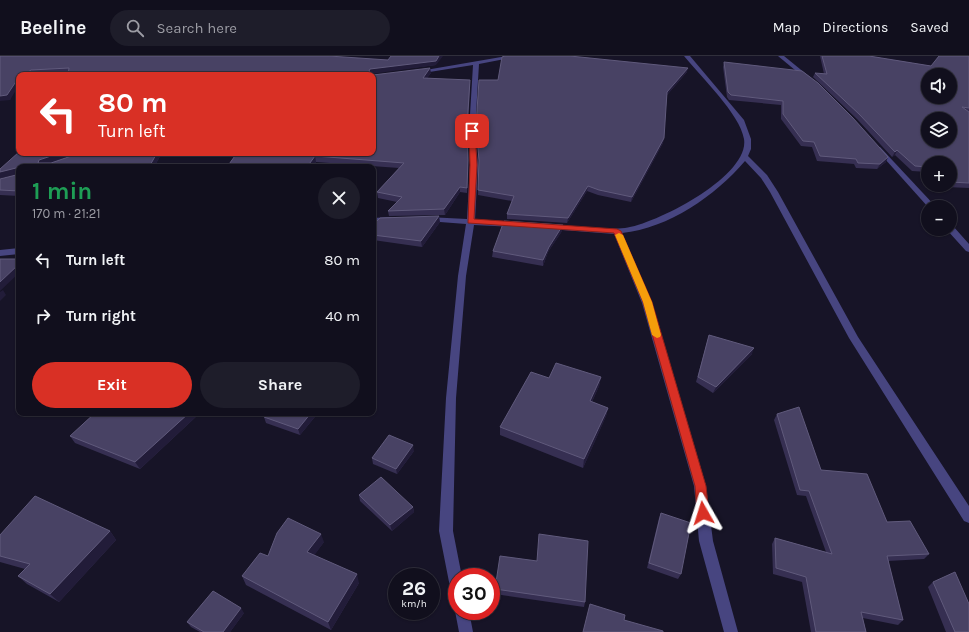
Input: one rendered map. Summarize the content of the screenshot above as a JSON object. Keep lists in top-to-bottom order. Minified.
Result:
{"page":{"header":"Beeline","search":"Search here","nav":["Map","Directions","Saved"],"map_buttons":["+","−"],"turn":["80 m","Turn left"],"heading":["1 min","170 m · 21:21"],"list":[{"name":"Turn left","value":"80 m"},{"name":"Turn right","value":"40 m"}],"buttons":["Exit","Share"],"speed":"26 km/h","limit":"30"}}
